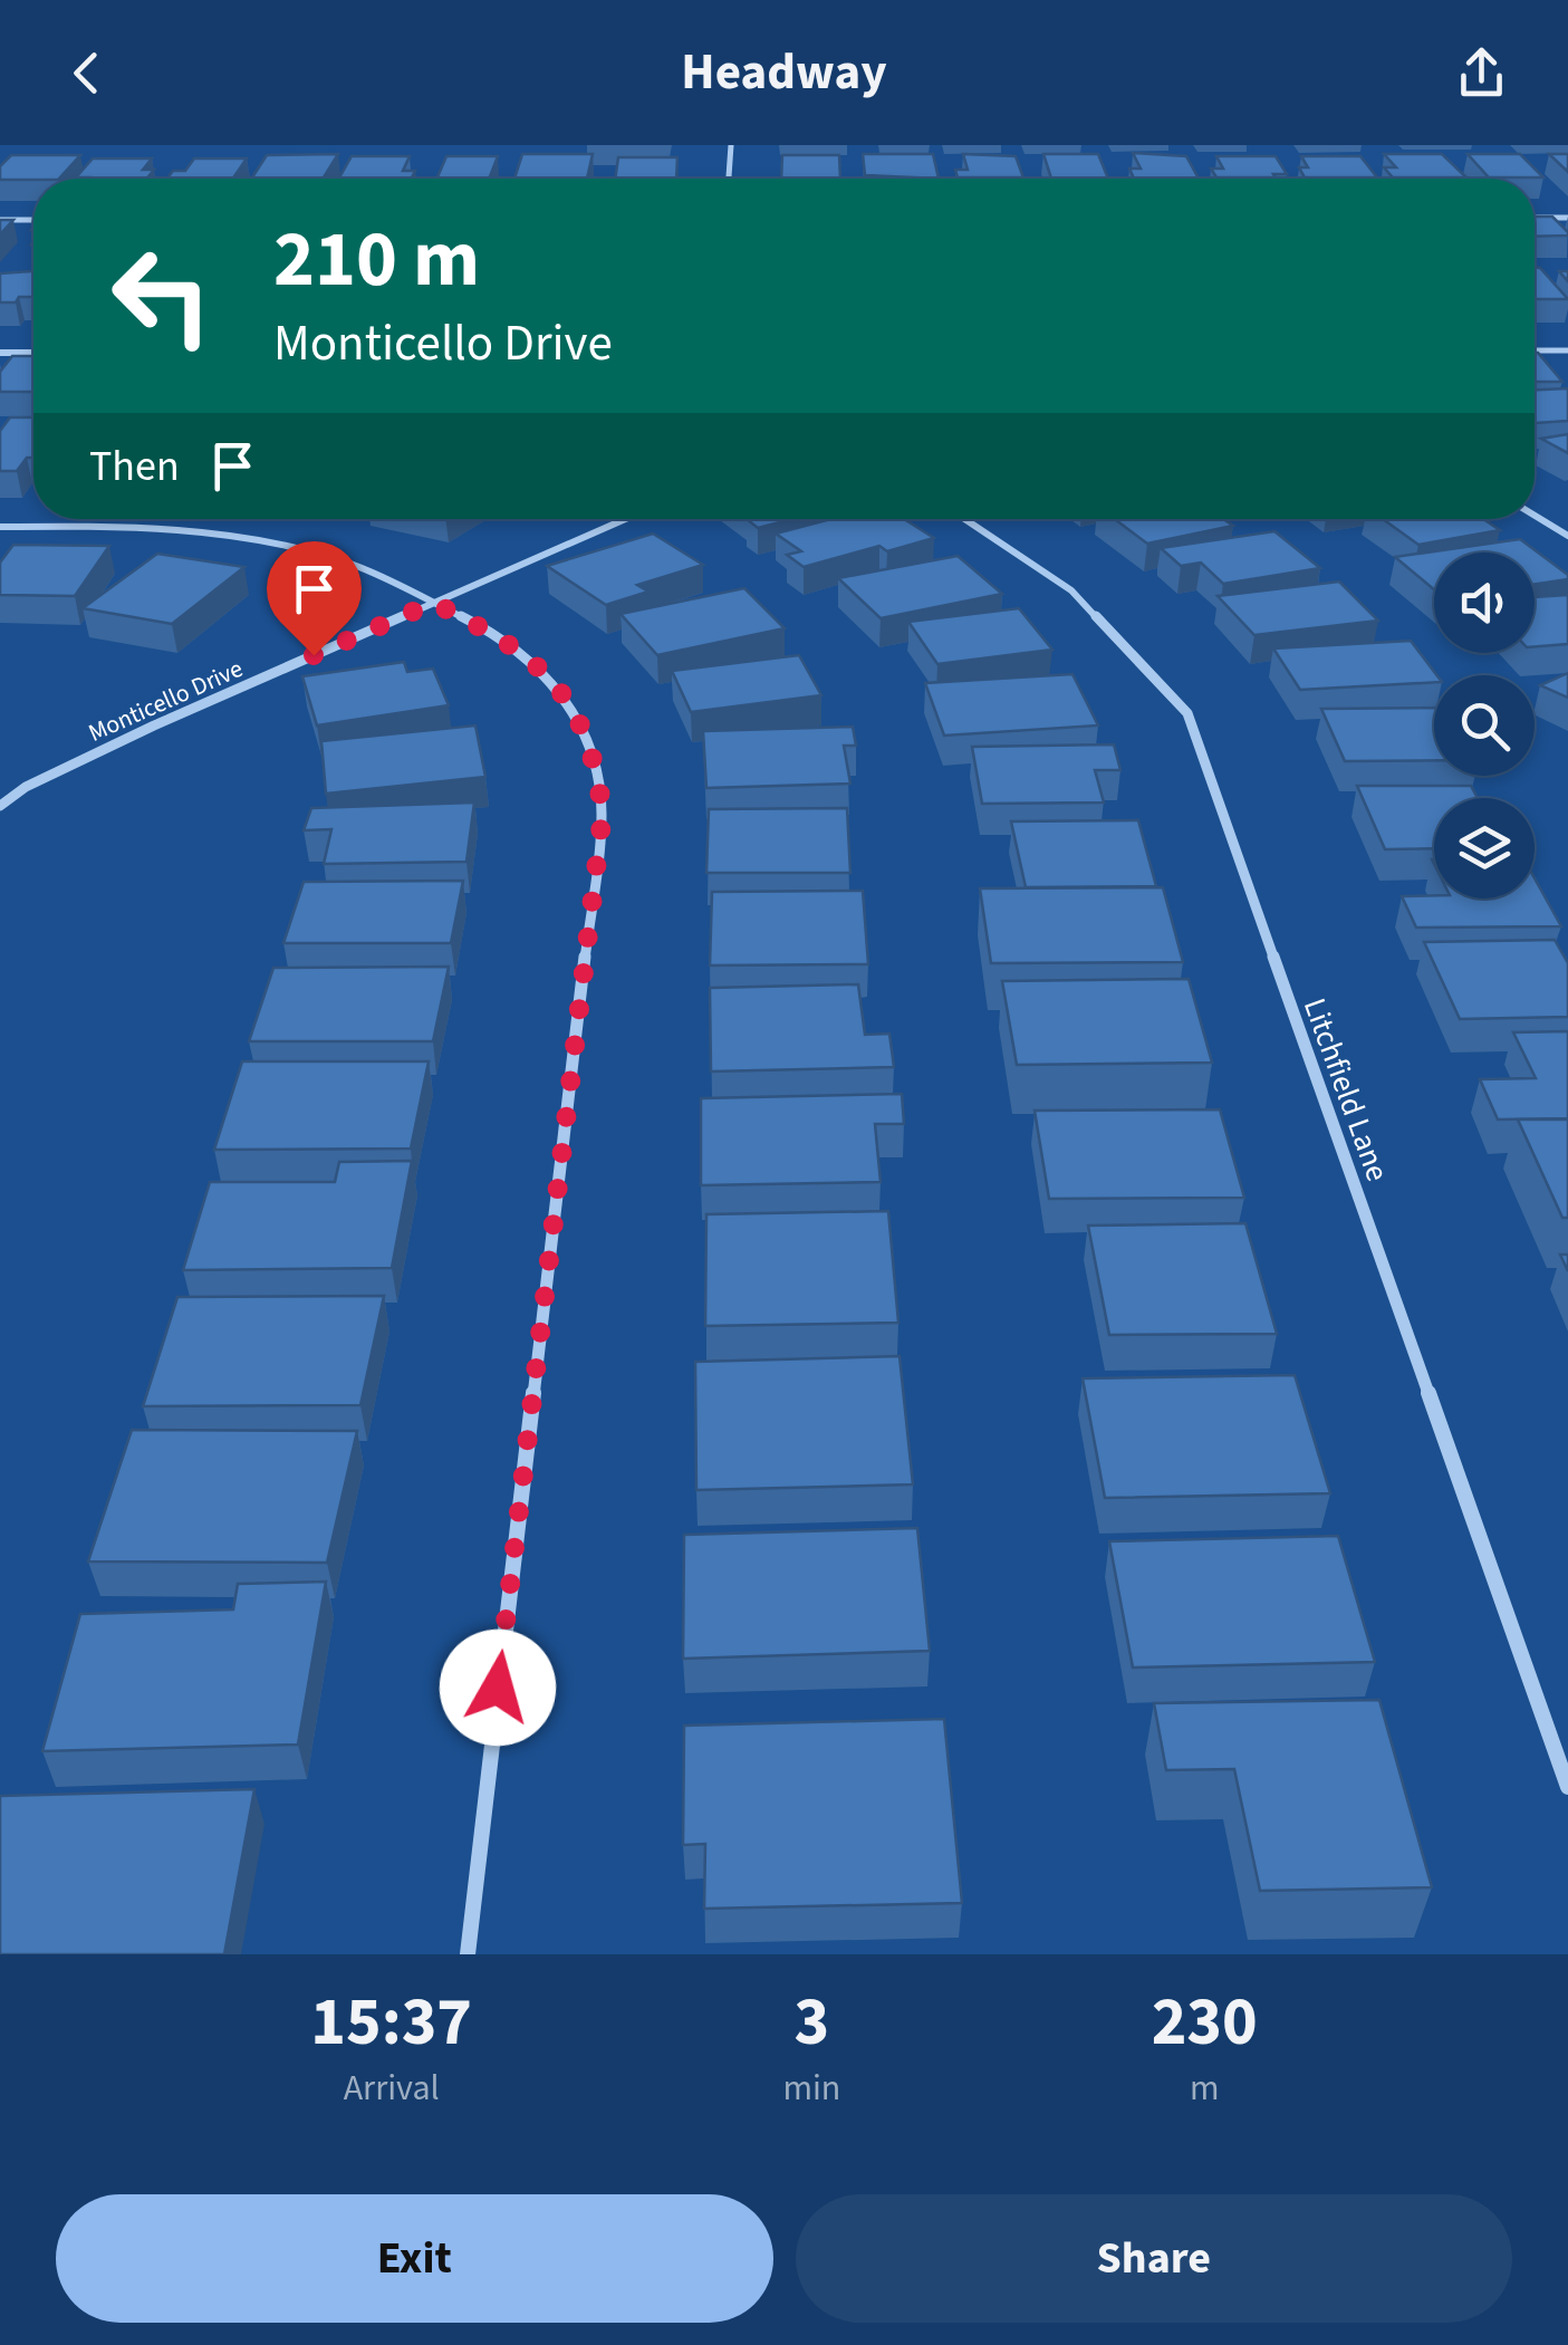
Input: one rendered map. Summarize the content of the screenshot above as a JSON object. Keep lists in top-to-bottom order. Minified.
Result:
{"streets":{"street":["Monticello Drive","Litchfield Lane"]},"page":{"header":"Headway","turn":["210 m","Monticello Drive"],"then":"Then","eta":["15:37","Arrival","3","min","230","m"],"buttons":["Exit","Share"]}}
